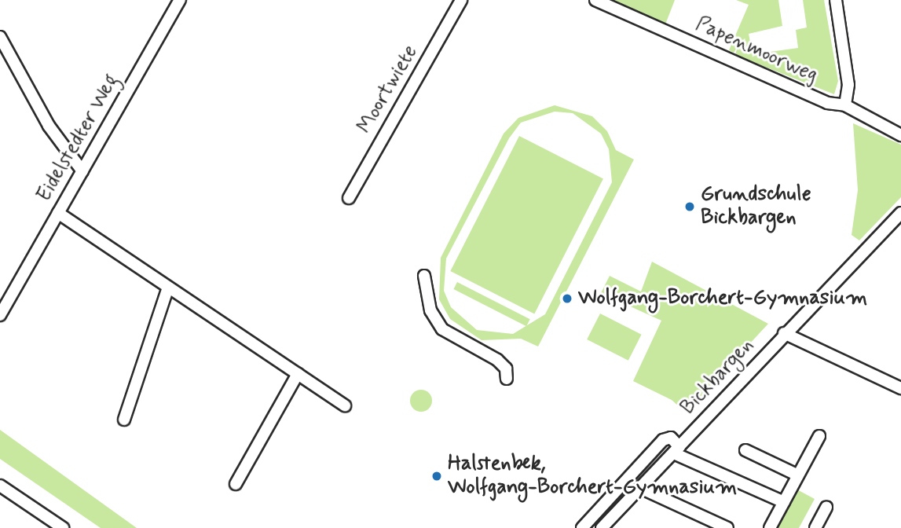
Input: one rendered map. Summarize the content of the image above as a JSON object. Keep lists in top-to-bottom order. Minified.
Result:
{"streets":{"street":["Papenmoorweg","Moortwiete","Eidelstedter Weg","Bickbargen"]},"places":["Grundschule Bickbargen","Wolfgang-Borchert-Gymnasium","Halstenbek, Wolfgang-Borchert-Gymnasium"]}
